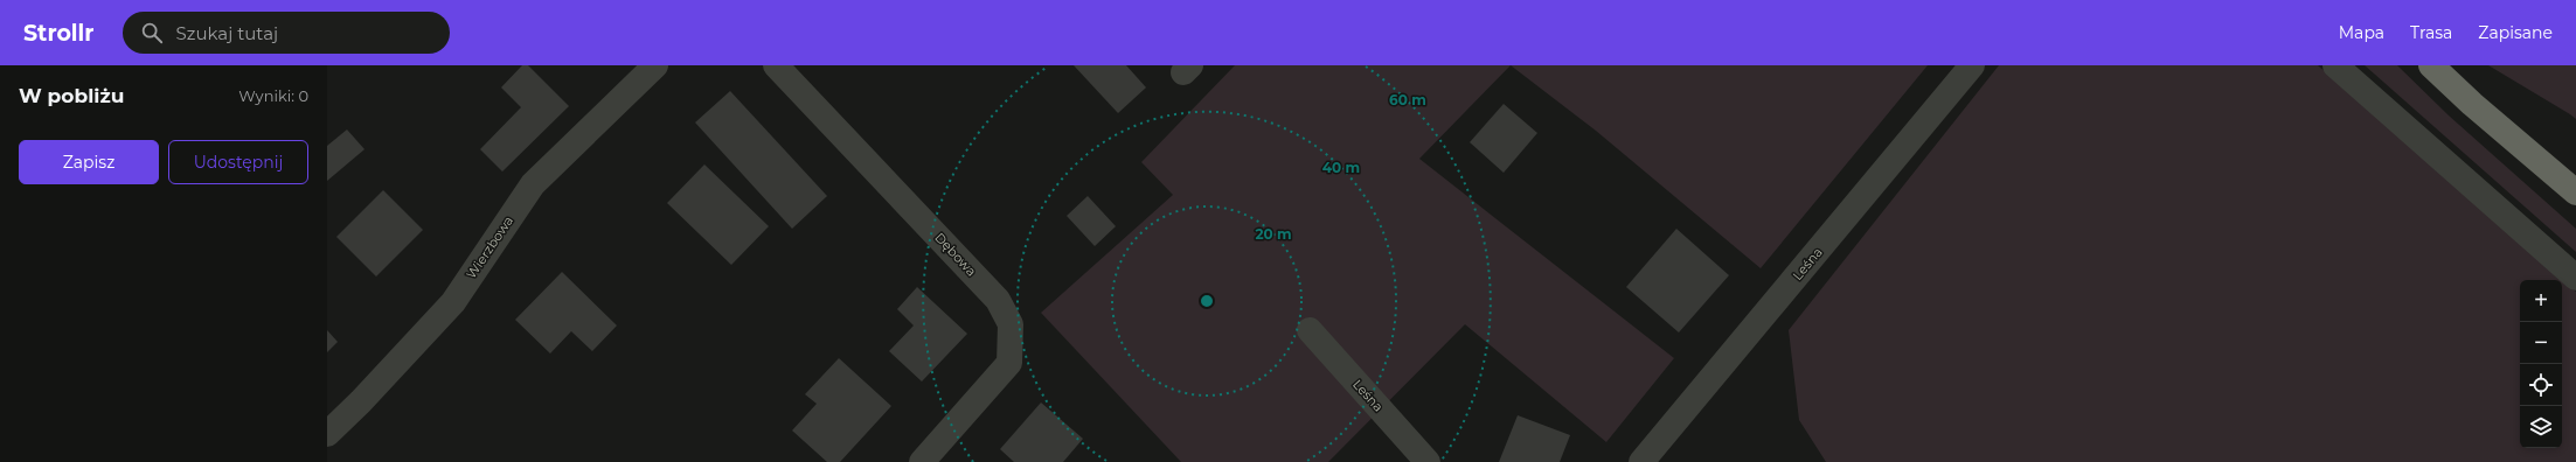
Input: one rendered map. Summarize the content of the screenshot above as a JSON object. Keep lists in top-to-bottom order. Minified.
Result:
{"streets":{"street":["Wierzbowa","Dębowa","Leśna"]},"page":{"header":"Strollr","search":"Szukaj tutaj","nav":["Mapa","Trasa","Zapisane"],"heading":["W pobliżu","Wyniki: 0"],"buttons":["Zapisz","Udostępnij"],"map_buttons":["+","−"]},"rings":["60 m","40 m","20 m"]}
